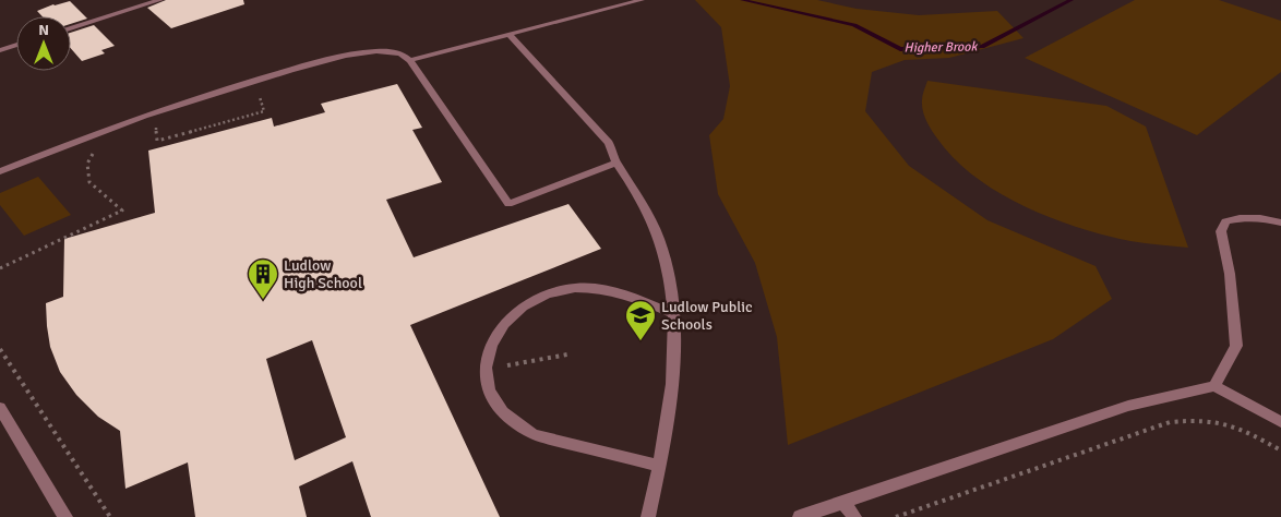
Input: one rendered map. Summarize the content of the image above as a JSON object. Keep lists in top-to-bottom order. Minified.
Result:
{"water":["Higher Brook"],"places":{"building":["Ludlow High School"],"school or university":["Ludlow Public Schools"]},"north":"top"}
